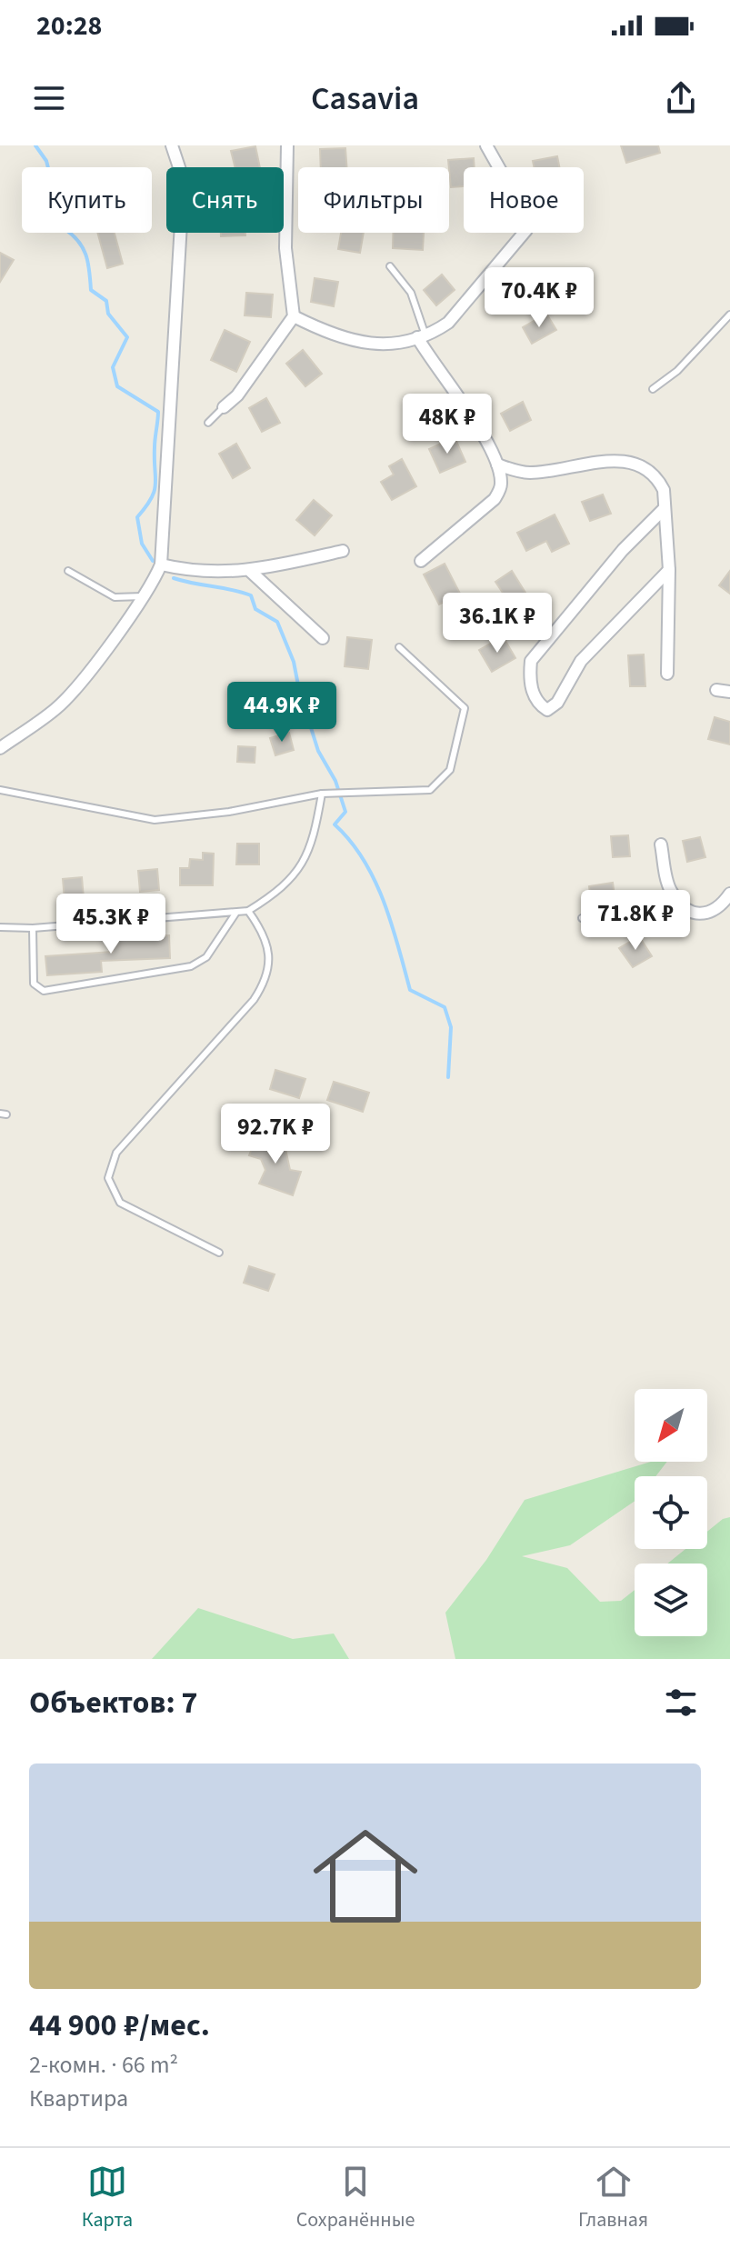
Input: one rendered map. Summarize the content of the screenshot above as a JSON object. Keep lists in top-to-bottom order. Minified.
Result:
{"north":"bottom left","page":{"status":"20:28","header":"Casavia","chip":["Купить","Снять","Фильтры","Новое"],"price":["70.4K ₽","48K ₽","36.1K ₽","44.9K ₽","71.8K ₽","45.3K ₽","92.7K ₽"],"heading":"Объектов: 7","list":[{"name":"44 900 ₽/мес.","note":"2-комн. · 66 m² · Квартира"}],"tabs":["Карта","Сохранённые","Главная"]}}
